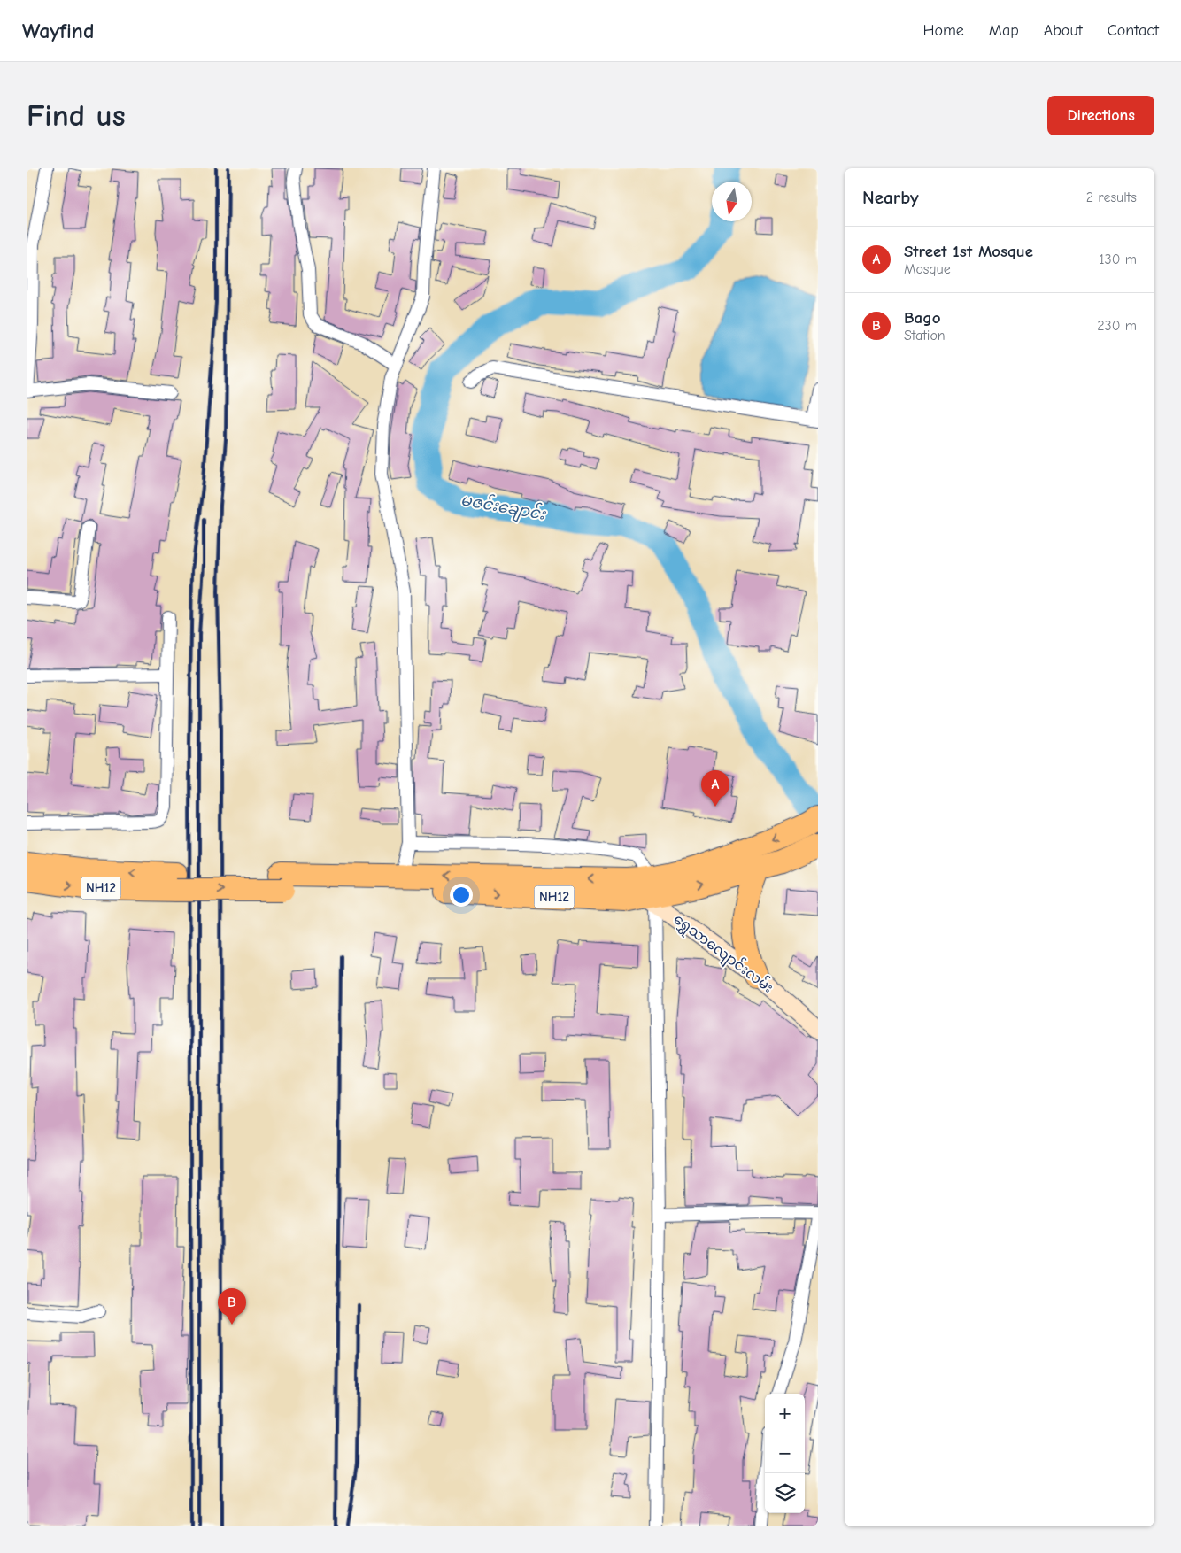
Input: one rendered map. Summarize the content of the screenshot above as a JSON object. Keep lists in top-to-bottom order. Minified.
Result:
{"streets":{"highway":["NH12"],"street":["ရွှေသာလျောင်းလမ်း"]},"crossings":[["NH12","ရွှေသာလျောင်းလမ်း"]],"water":["မဇင်းချောင်း"],"north":"bottom","page":{"header":"Wayfind","nav":["Home","Map","About","Contact"],"buttons":"Directions","title":"Find us","heading":["Nearby","2 results"],"list":[{"mark":"A","name":"Street 1st Mosque","note":"Mosque","value":"130 m"},{"mark":"B","name":"Bago","note":"Station","value":"230 m"}],"pins":["A","B"],"map_buttons":["+","−"]}}
